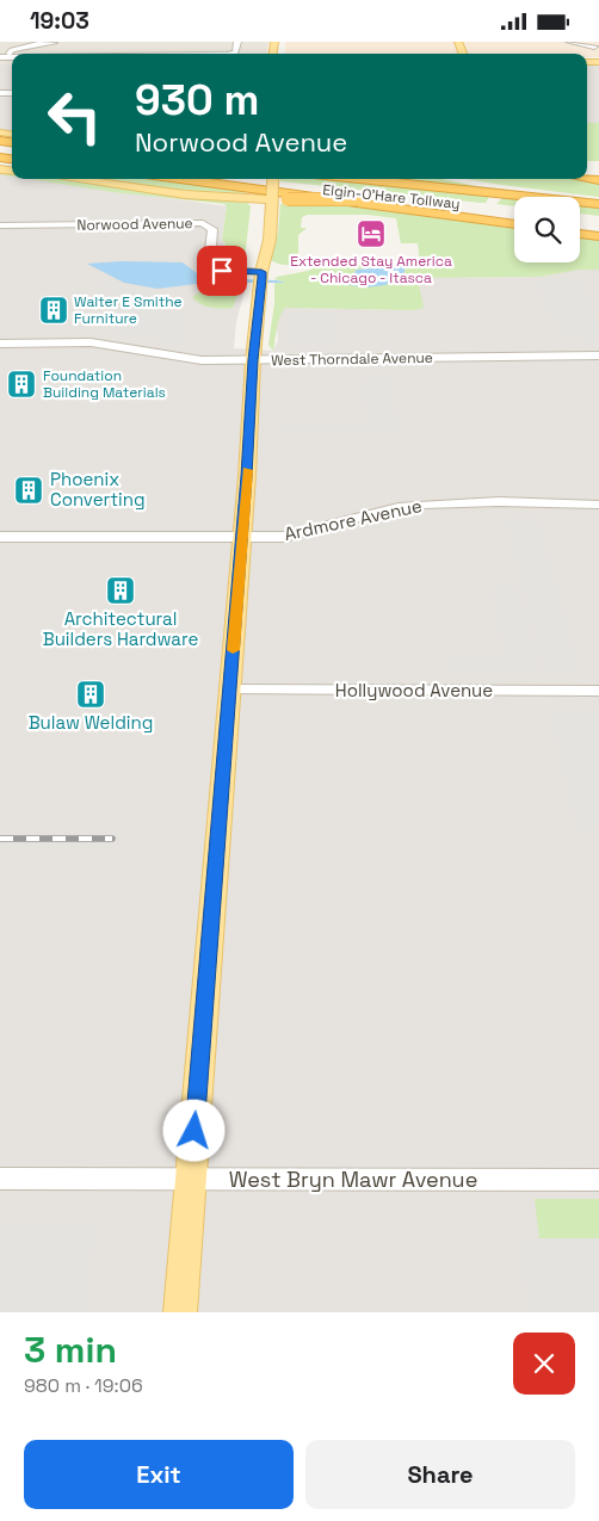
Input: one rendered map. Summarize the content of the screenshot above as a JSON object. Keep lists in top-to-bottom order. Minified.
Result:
{"streets":{"highway":["Elgin-O'Hare Tollway"],"street":["Norwood Avenue","West Thorndale Avenue","Ardmore Avenue","Hollywood Avenue","West Bryn Mawr Avenue"]},"places":{"hotel":["Extended Stay America - Chicago - Itasca"],"building":["Walter E Smithe Furniture","Foundation Building Materials","Phoenix Converting","Architectural Builders Hardware","Bulaw Welding"]},"page":{"status":"19:03","turn":["930 m","Norwood Avenue"],"heading":["3 min","980 m · 19:06"],"buttons":["Exit","Share"]}}
